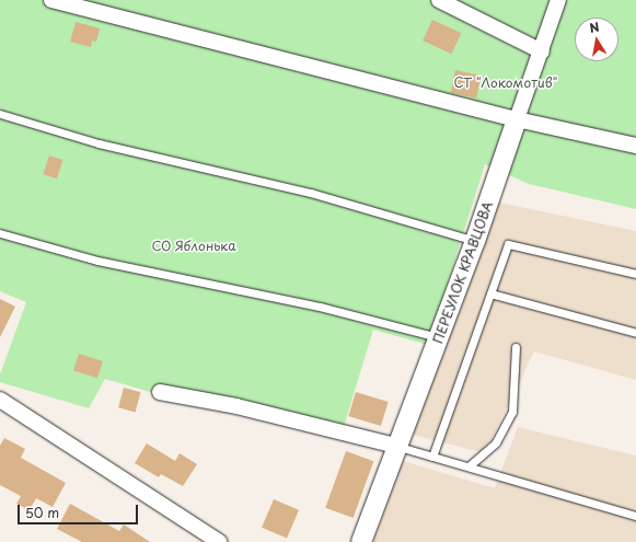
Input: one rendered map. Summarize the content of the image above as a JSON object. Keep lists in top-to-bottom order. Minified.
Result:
{"streets":{"street":["ПЕРЕУЛОК КРАВЦОВА"]},"parks":["СТ \"Локомотив\"","СО Яблонька"],"scale_bar":"50 m","north":"top"}
